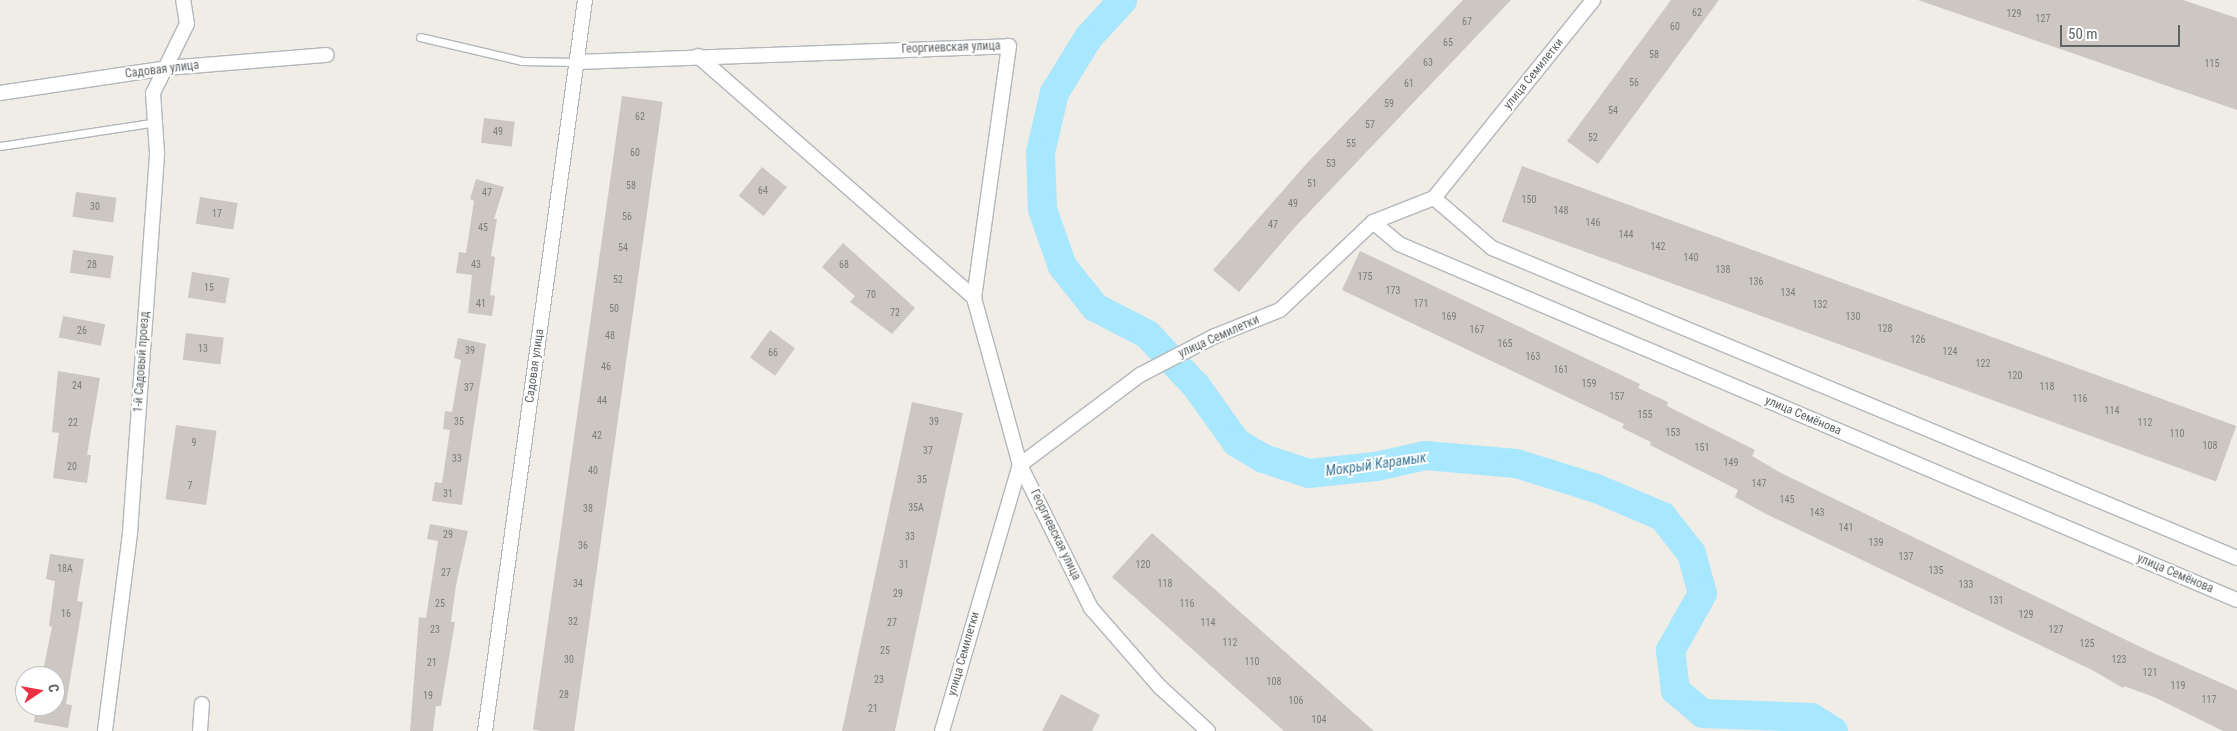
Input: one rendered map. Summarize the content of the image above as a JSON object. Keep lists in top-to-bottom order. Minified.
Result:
{"streets":{"street":["Георгиевская улица","Садовая улица","улица Семилетки","1-й Садовый проезд","улица Семёнова"]},"crossings":[["Георгиевская улица","Садовая улица"],["Георгиевская улица","улица Семилетки"],["Садовая улица","1-й Садовый проезд"],["улица Семилетки","улица Семёнова"]],"water":["Мокрый Карамык"],"house_numbers":["62","129","127","67","60","65","58","63","115","56","61","59","54","62","57","49","52","55","60","53","51","58","64","47","150","49","30","148","17","56","146","47","45","144","142","54","140","28","43","68","138","175","52","136","15","173","134","70","41","171","132","50","72","169","130","128","167","26","48","126","165","13","39","124","66","163","122","46","161","120","159","24","118","37","157","116","44","114","155","35","39","22","112","153","110","42","9","108","151","37","33","149","20","40","35","147","7","31","145","35А","38","143","141","29","33","139","36","137","31","120","18А","135","27","34","118","133","29","131","25","116","16","129","32","27","114","23","127","112","125","25","30","123","110","21","121","23","108","119","28","19","117","106","21","104"],"scale_bar":"50 m","north":"right"}
